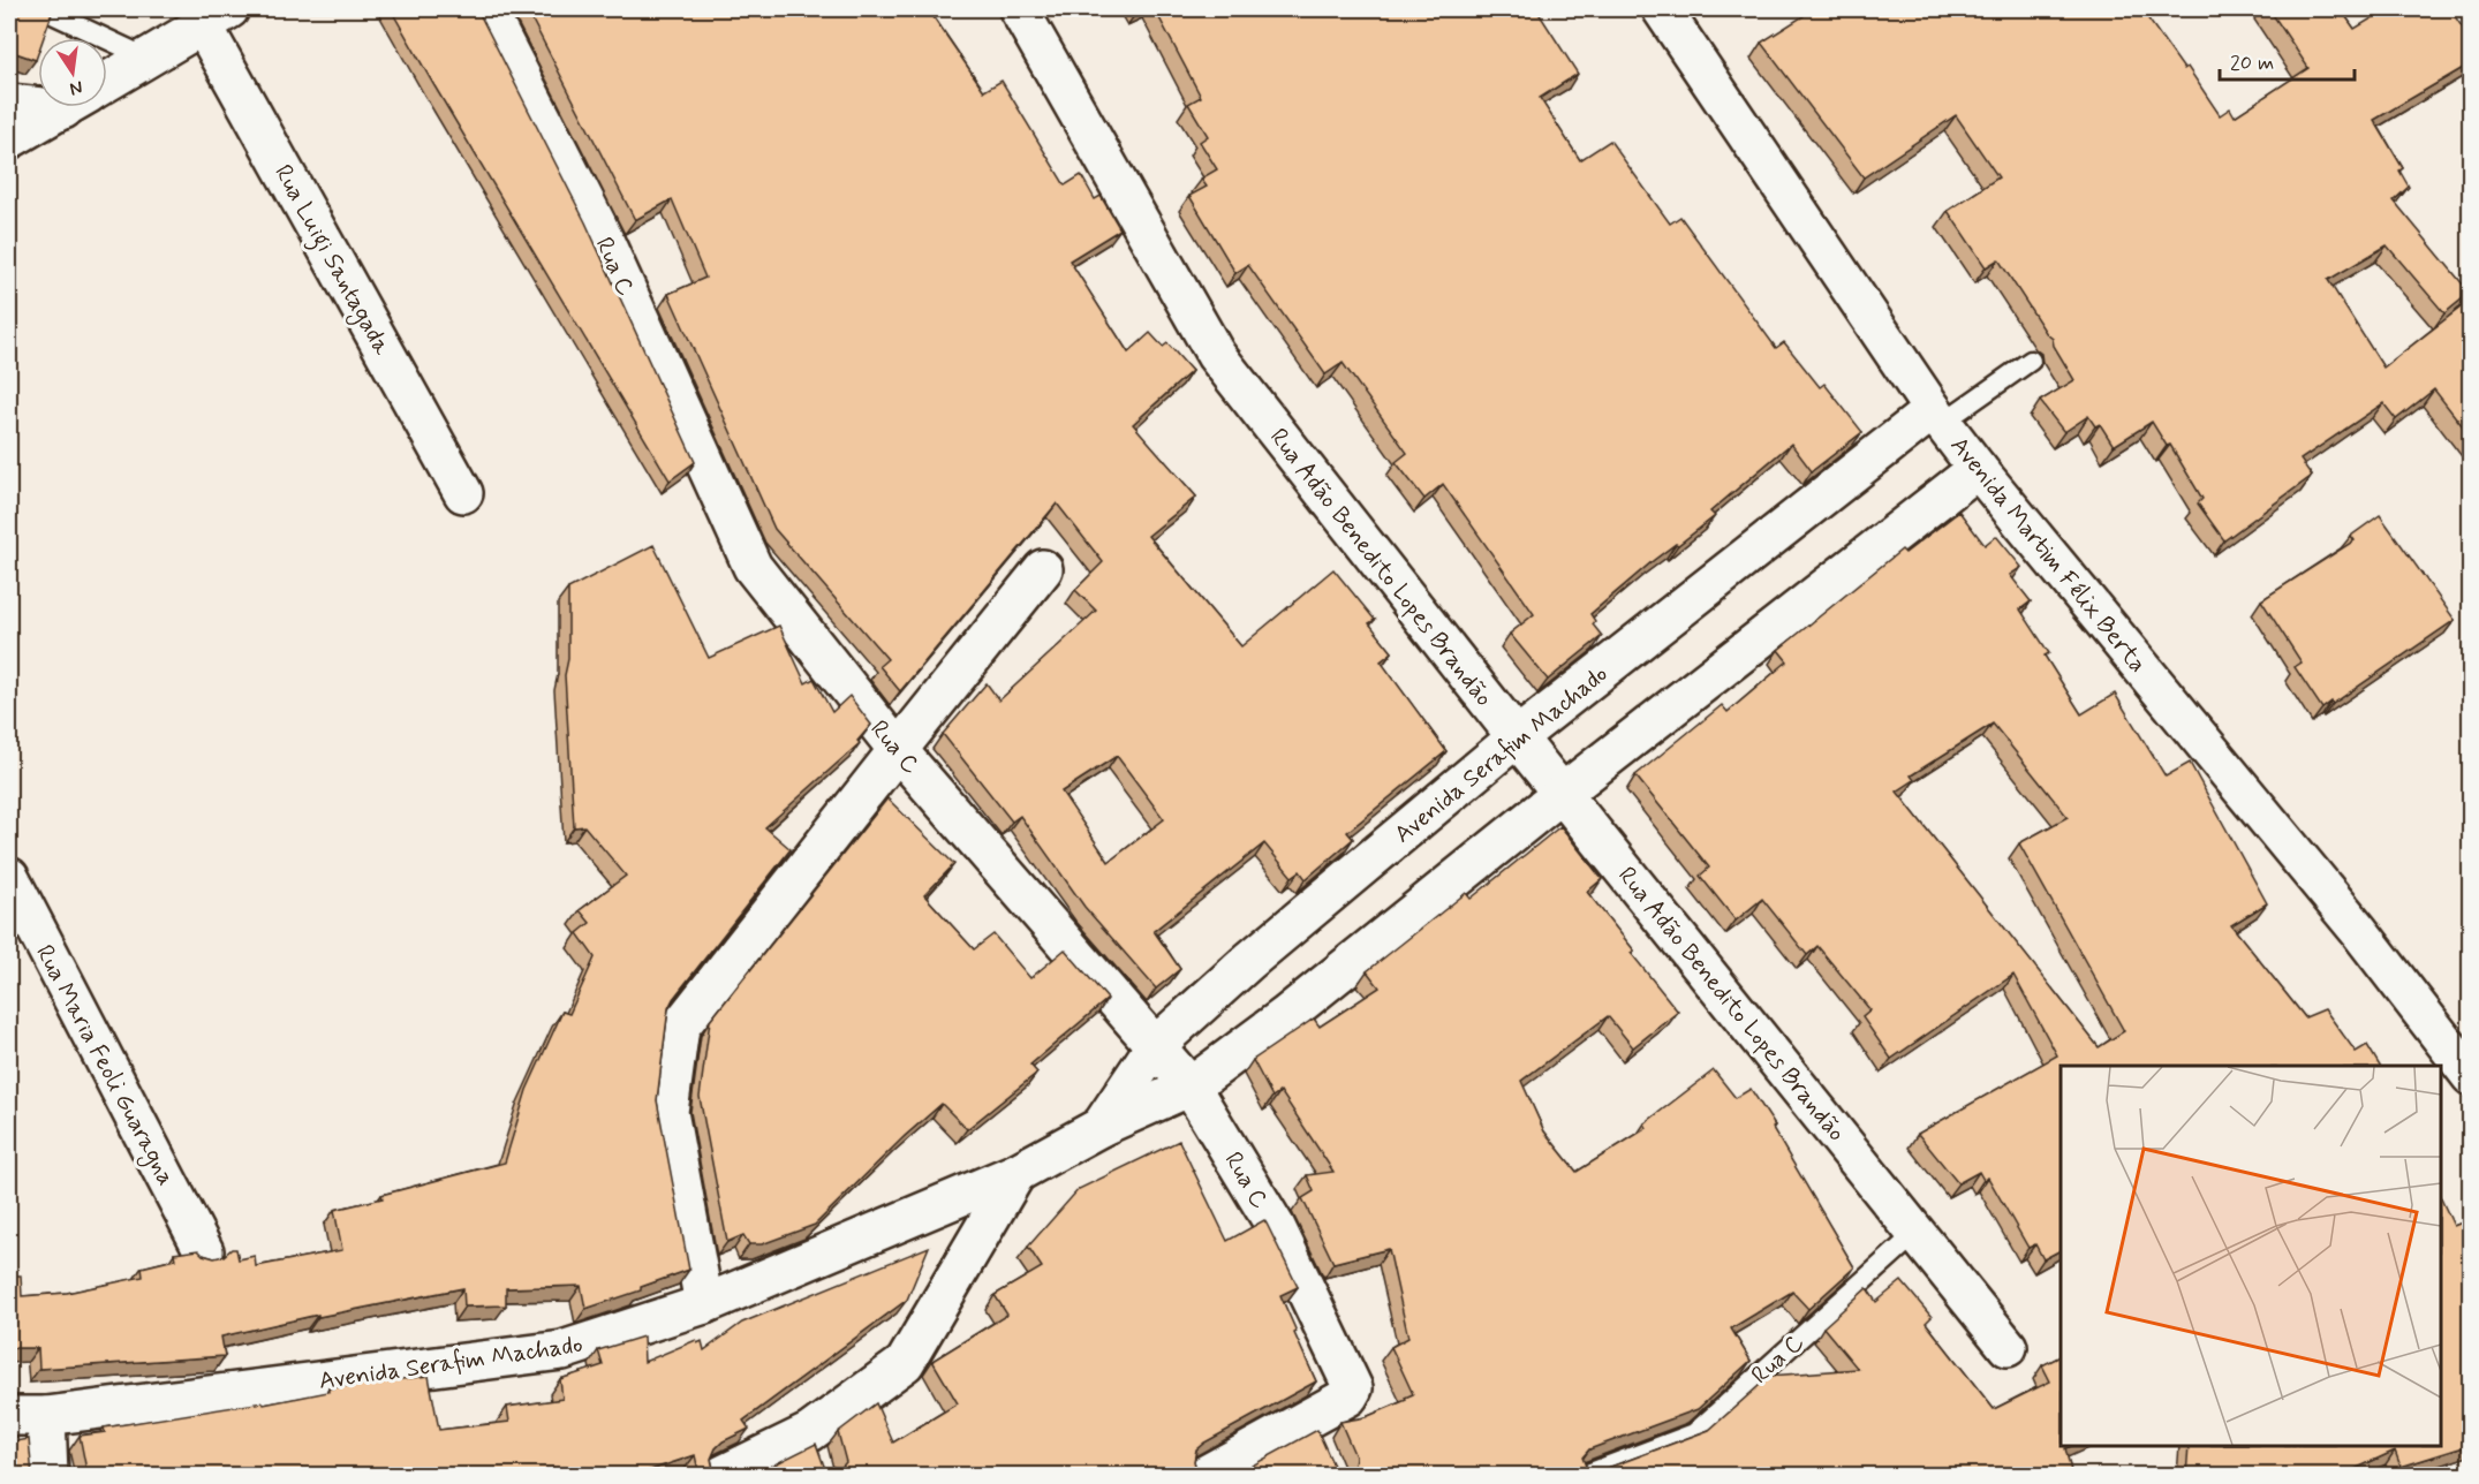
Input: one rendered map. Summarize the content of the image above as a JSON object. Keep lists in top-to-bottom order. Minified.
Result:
{"streets":{"street":["Rua Luigi Santagada","Rua C","Avenida Martim Félix Berta","Rua Adão Benedito Lopes Brandão","Avenida Serafim Machado","Rua Maria Feoli Guaragna"]},"crossings":[["Rua C","Rua Adão Benedito Lopes Brandão"],["Rua C","Avenida Serafim Machado"],["Avenida Martim Félix Berta","Avenida Serafim Machado"],["Rua Adão Benedito Lopes Brandão","Avenida Serafim Machado"]],"scale_bar":"20 m","north":"bottom"}
